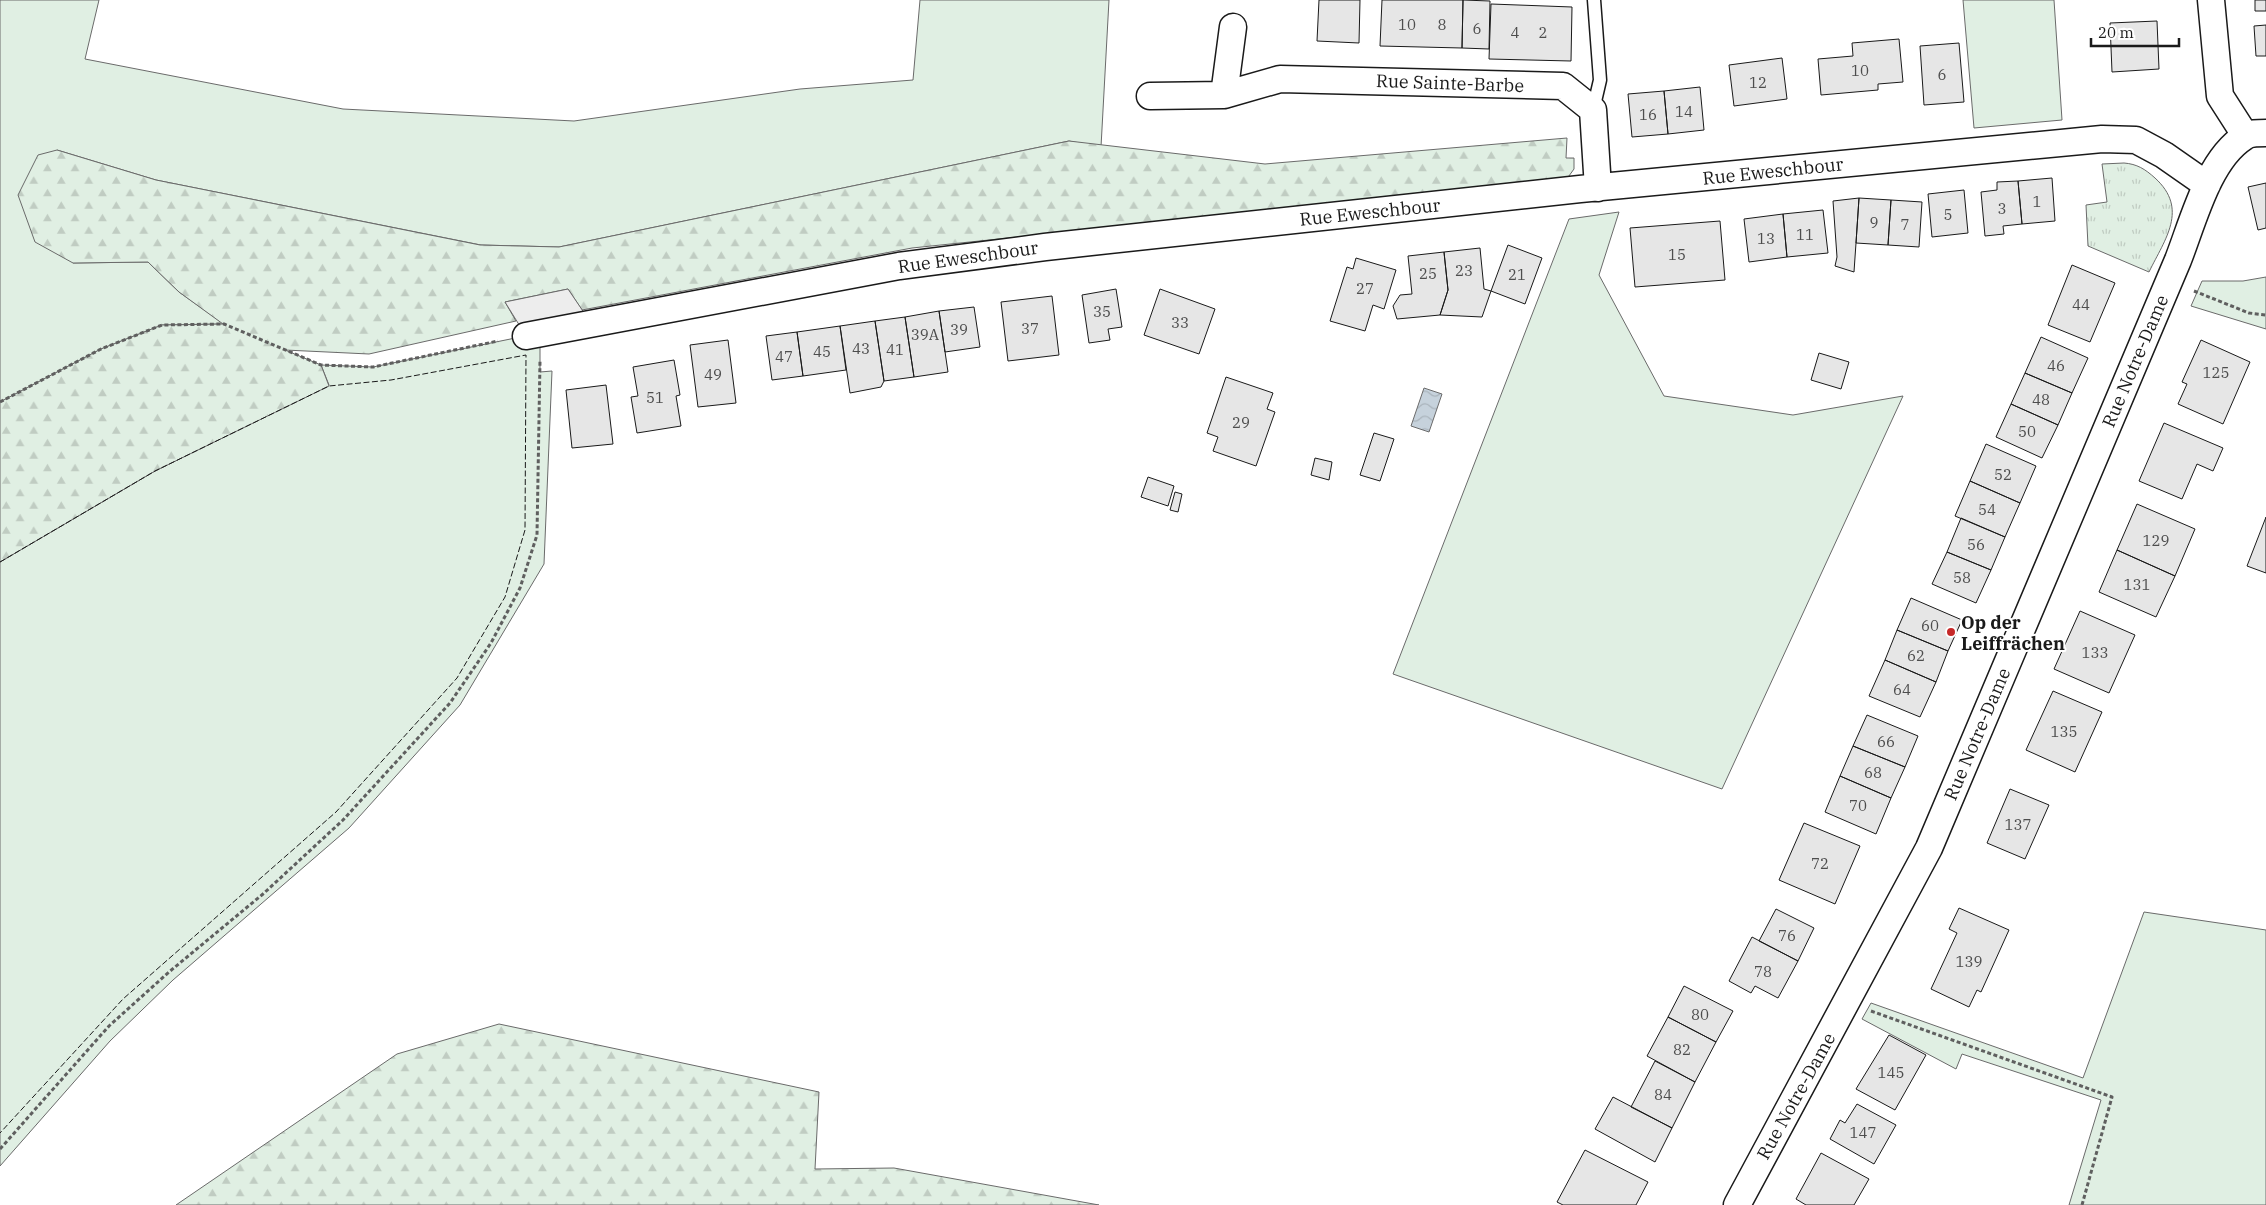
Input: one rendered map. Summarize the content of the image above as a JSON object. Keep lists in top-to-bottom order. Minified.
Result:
{"streets":{"street":["Rue Sainte-Barbe","Rue Eweschbour","Rue Notre-Dame"]},"crossings":[["Rue Eweschbour","Rue Notre-Dame"]],"places":["Op der Leiffrächen"],"house_numbers":["10","8","6","4","2","10","6","12","14","16","1","3","5","9","7","11","13","15","23","25","21","27","44","35","33","37","39","39A","43","41","45","47","46","125","49","51","48","29","50","52","54","129","56","58","131","60","133","62","64","135","66","68","70","137","72","76","139","78","80","82","145","84","147"],"scale_bar":"20 m"}
